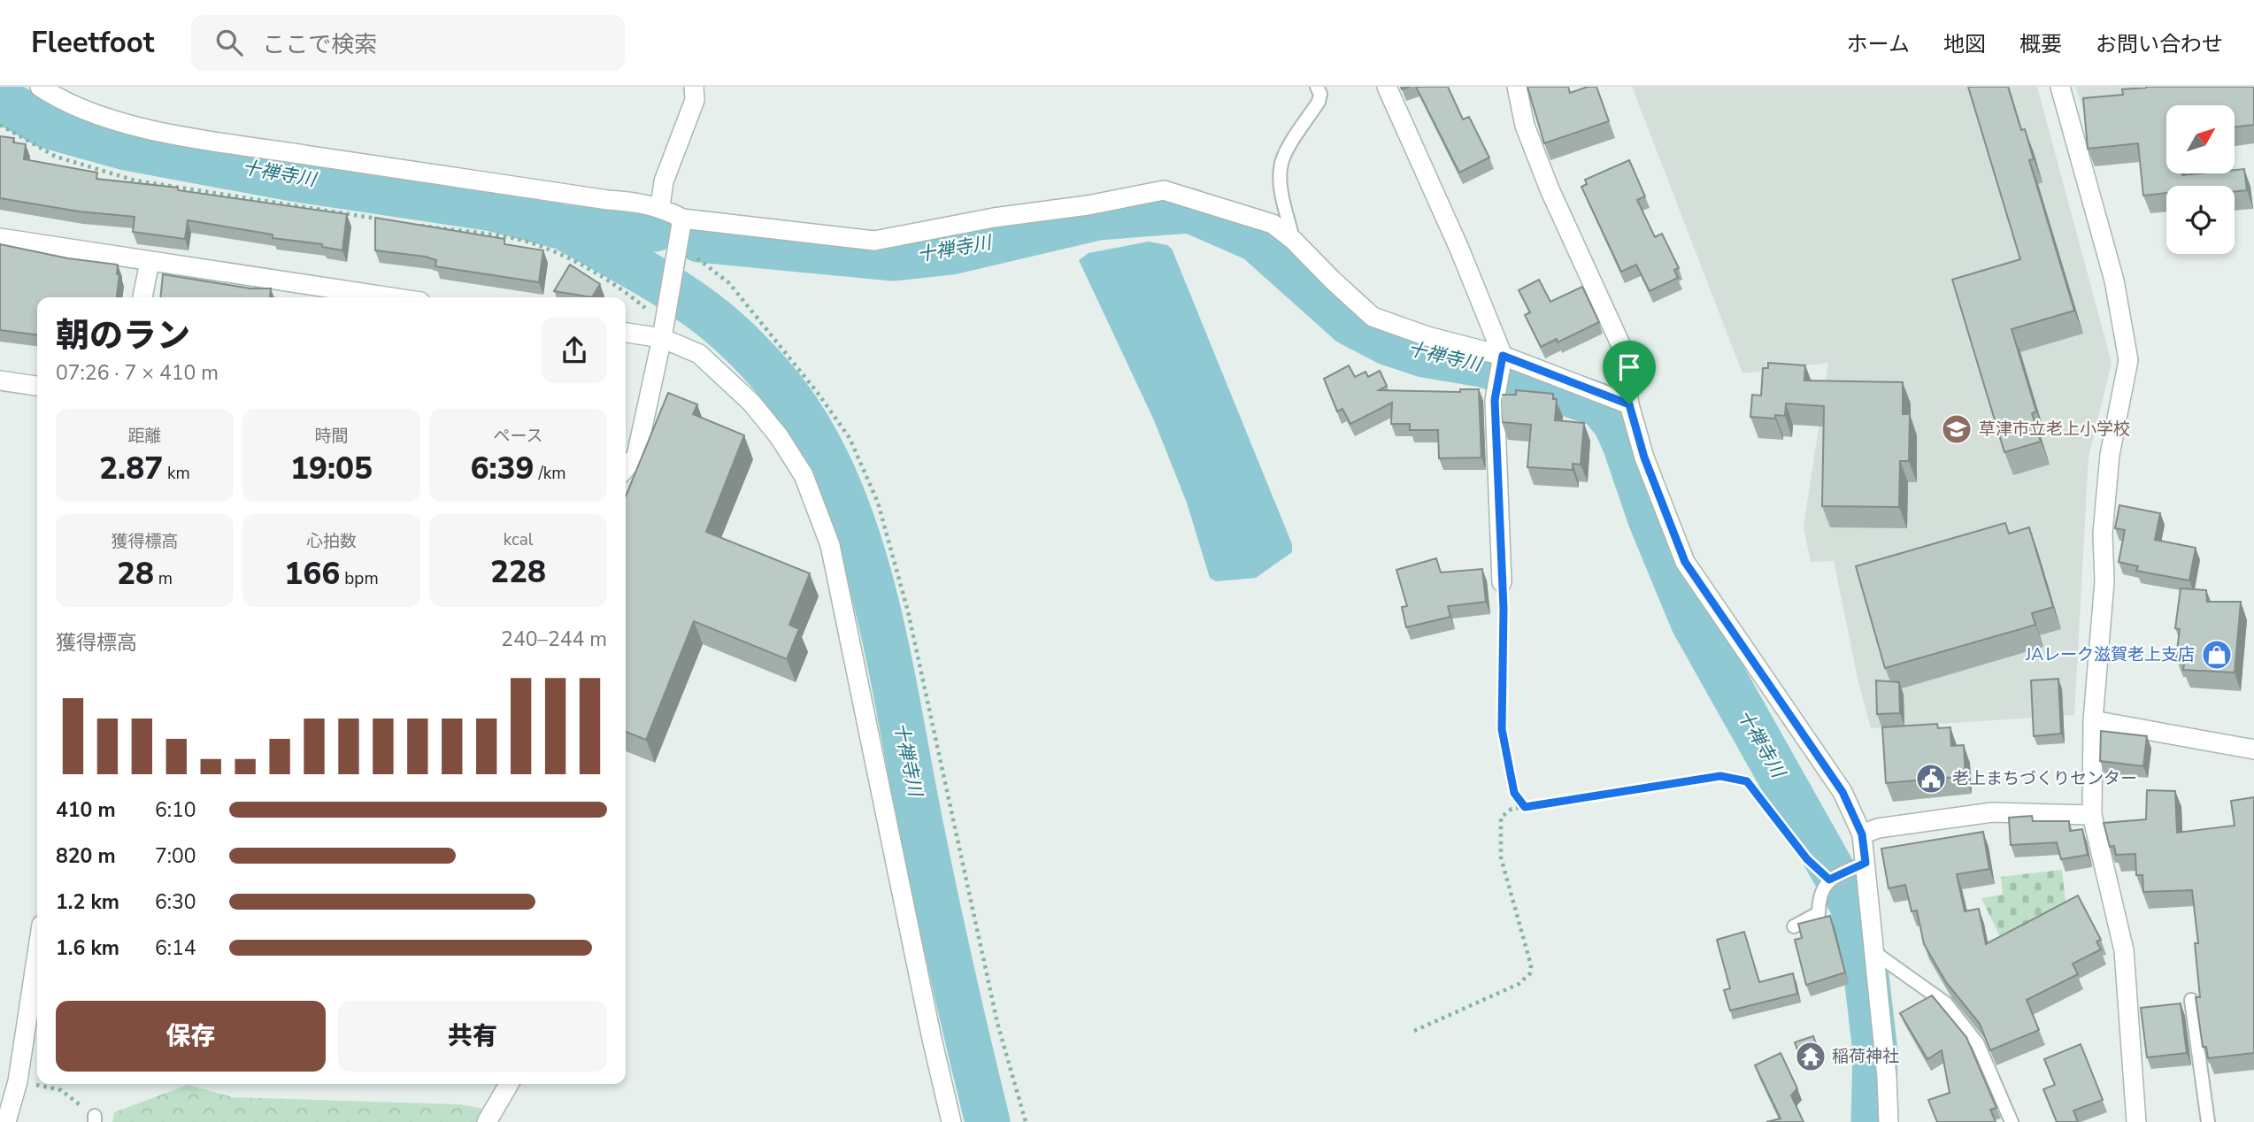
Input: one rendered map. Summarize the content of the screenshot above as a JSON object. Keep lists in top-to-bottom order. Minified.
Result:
{"water":["十禅寺川"],"places":{"school or university":["草津市立老上小学校"],"shop":["JAレーク滋賀老上支店"],"public building":["老上まちづくりセンター"],"temple":["稲荷神社"]},"north":"top right","page":{"header":"Fleetfoot","search":"ここで検索","nav":["ホーム","地図","概要","お問い合わせ"],"heading":["朝のラン","07:26 · 7 × 410 m"],"stats":[["距離","2.87 km"],["時間","19:05"],["ペース","6:39 /km"],["獲得標高","28 m"],["心拍数","166 bpm"],["kcal","228"]],"chart":["獲得標高","240–244 m"],"list":[{"name":"410 m","note":"6:10"},{"name":"820 m","note":"7:00"},{"name":"1.2 km","note":"6:30"},{"name":"1.6 km","note":"6:14"}],"buttons":["保存","共有"]}}
